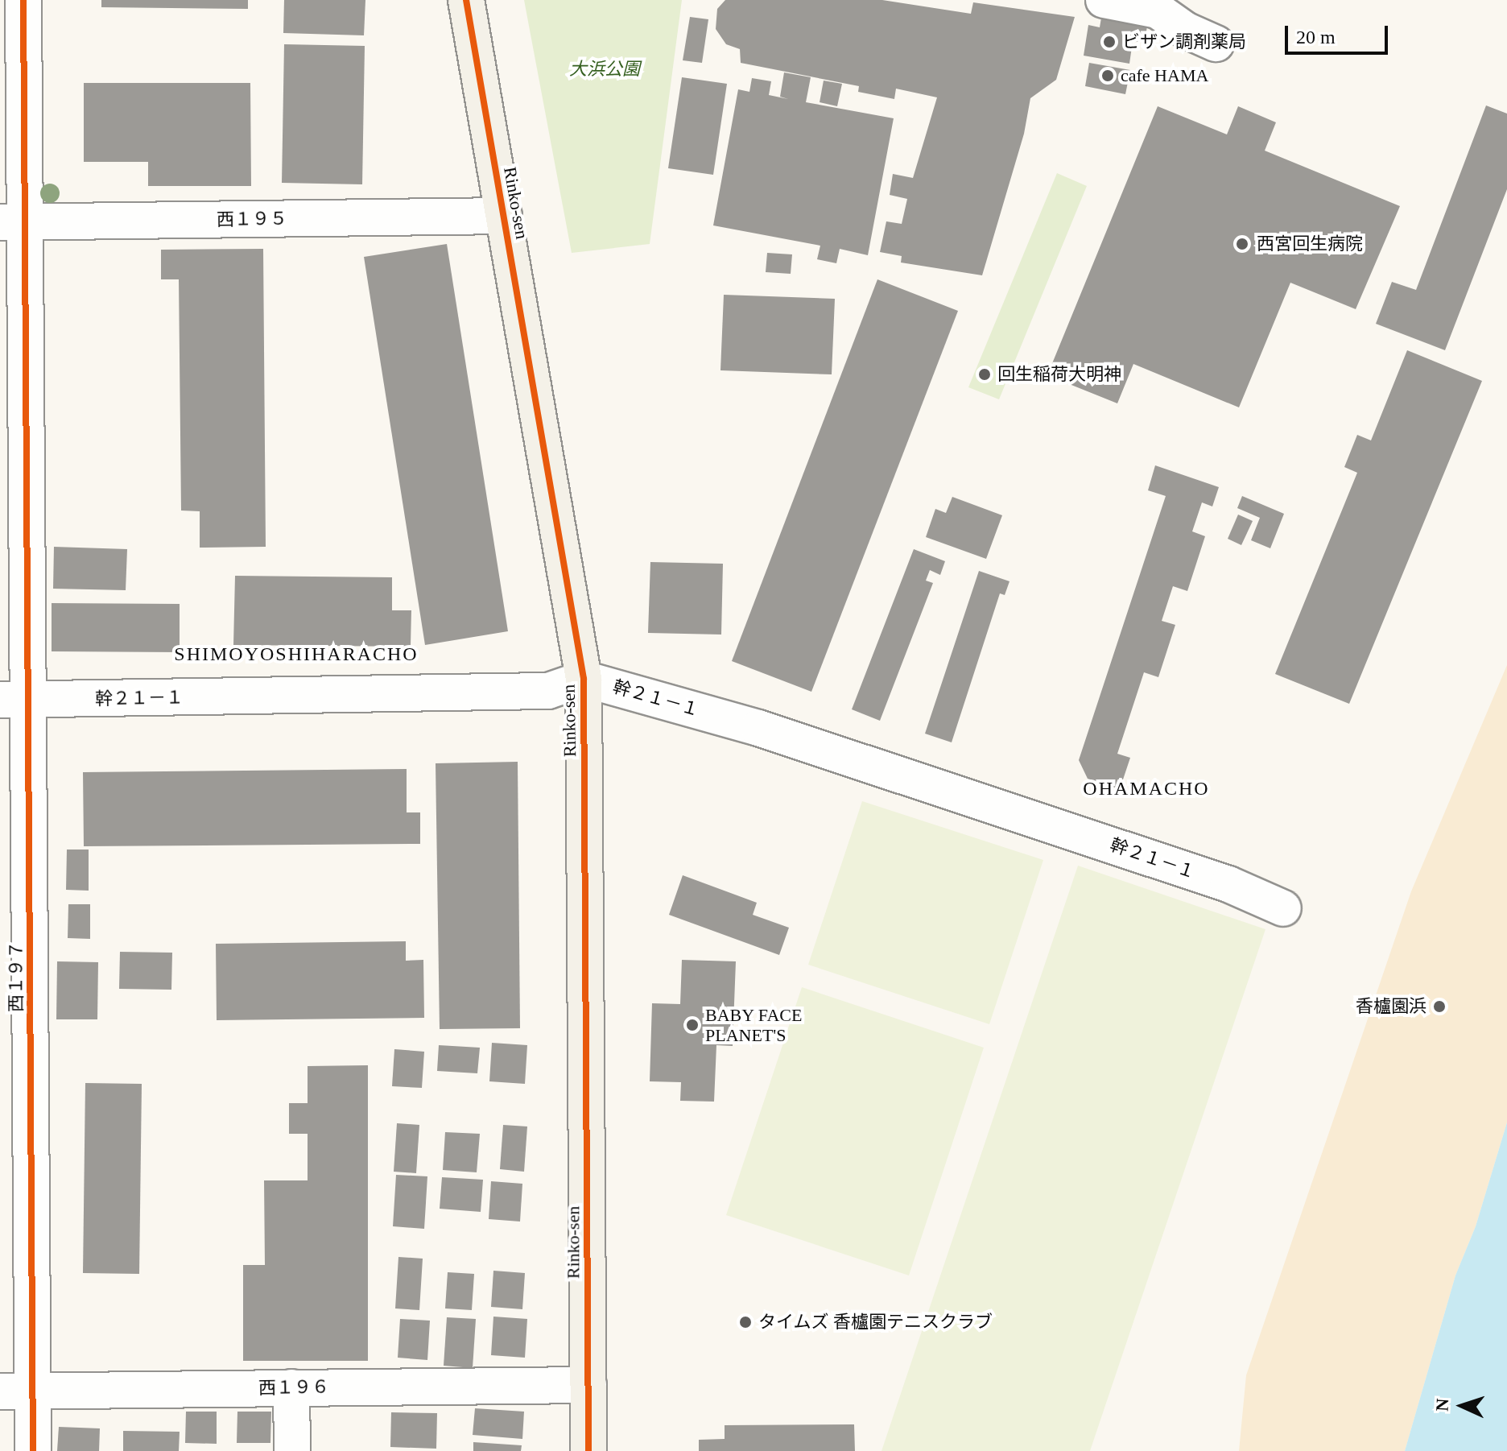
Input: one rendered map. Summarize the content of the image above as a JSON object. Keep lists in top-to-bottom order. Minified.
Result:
{"streets":{"street":["Rinko-sen","西１９５","幹２１－１","西１９７","西１９６"]},"crossings":[["Rinko-sen","西１９５"],["Rinko-sen","幹２１－１"],["Rinko-sen","西１９６"],["西１９５","西１９７"],["幹２１－１","西１９７"],["西１９７","西１９６"]],"districts":["SHIMOYOSHIHARACHO","OHAMACHO"],"parks":["大浜公園"],"places":["ビザン調剤薬局","cafe HAMA","西宮回生病院","回生稲荷大明神","香櫨園浜","BABY FACE PLANET'S","タイムズ 香櫨園テニスクラブ"],"scale_bar":"20 m","north":"left"}
